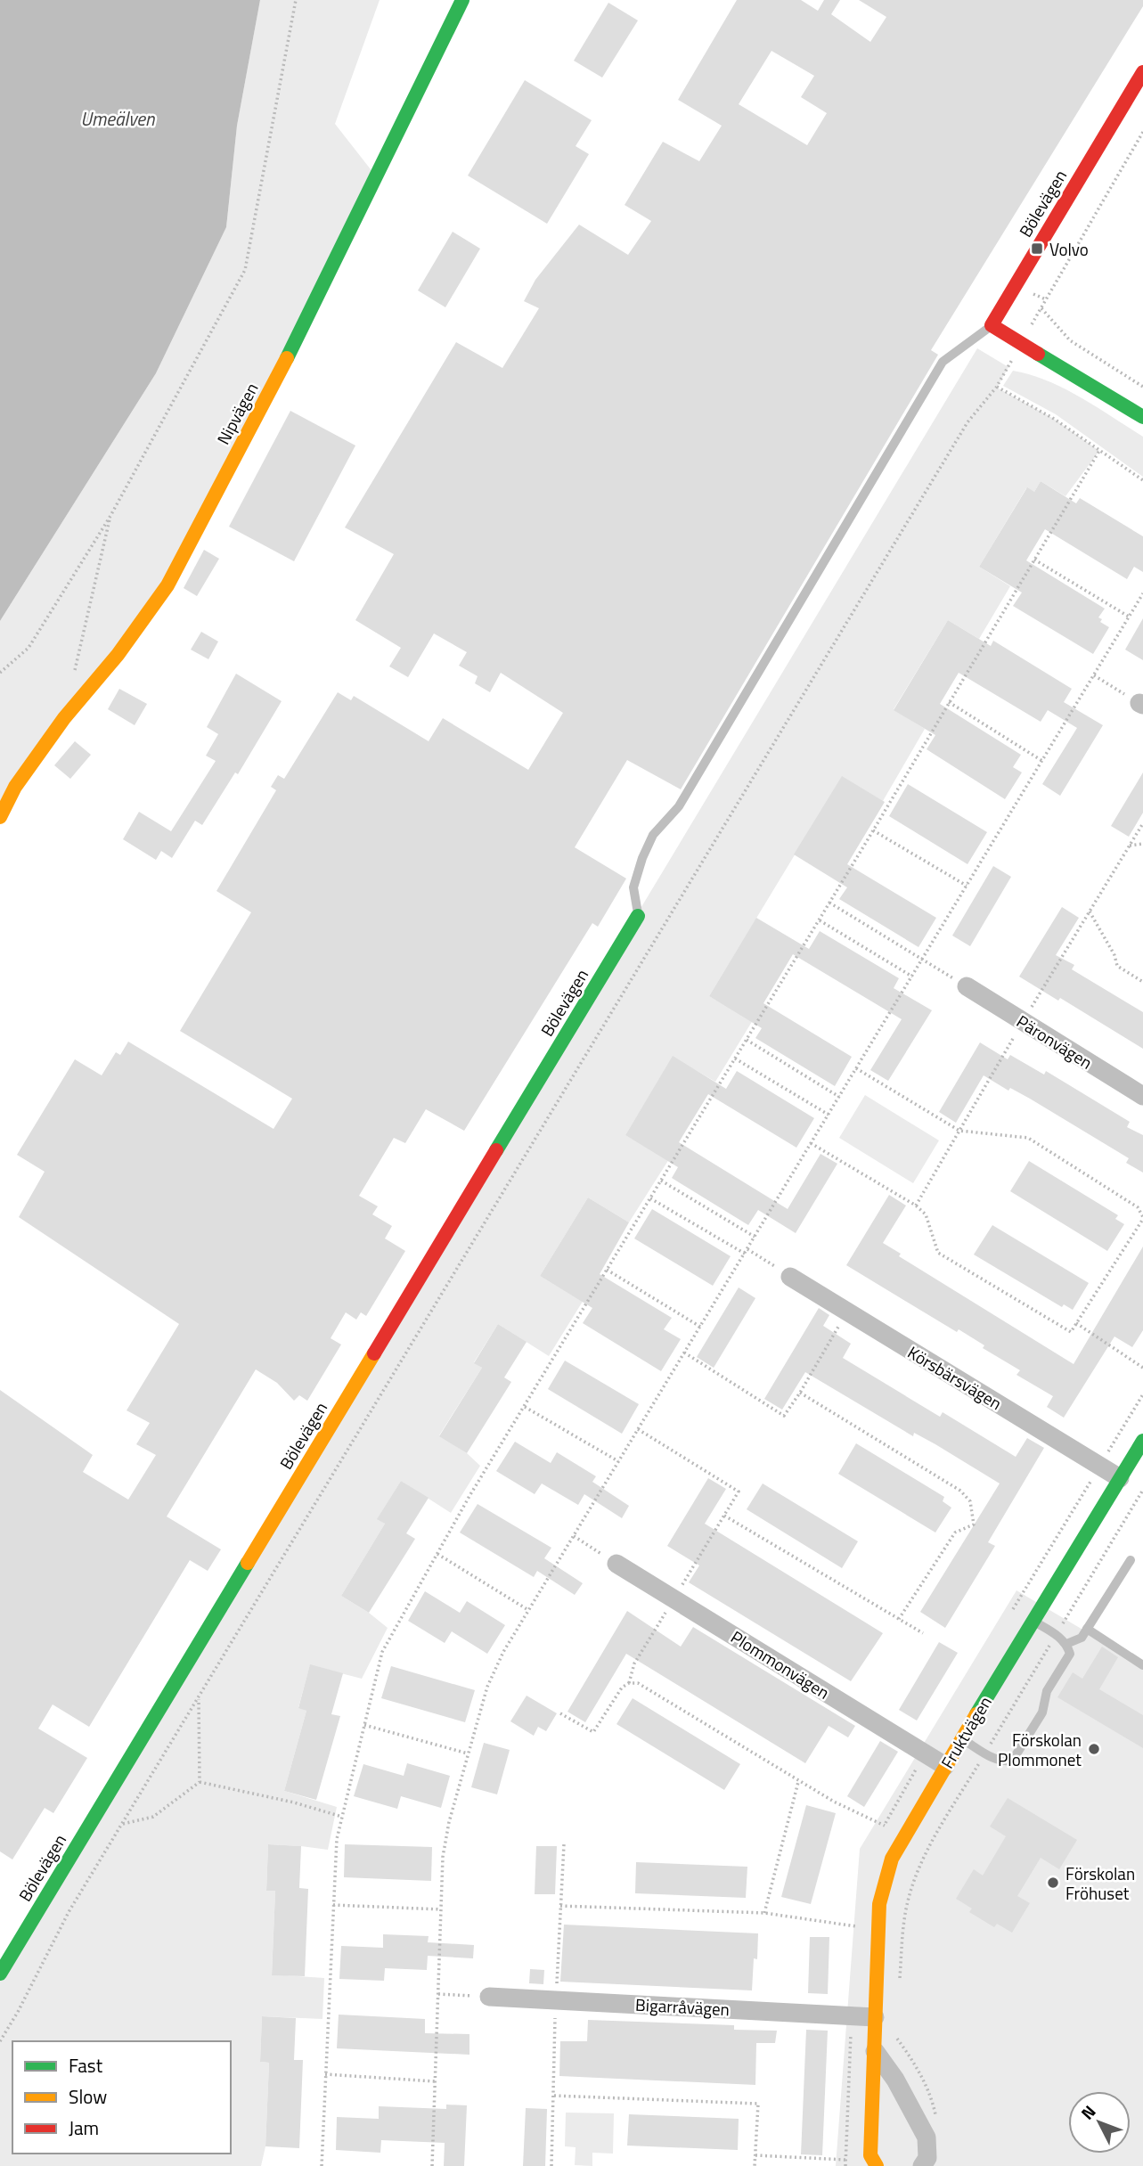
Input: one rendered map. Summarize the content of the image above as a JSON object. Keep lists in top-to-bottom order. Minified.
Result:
{"streets":{"street":["Bölevägen","Nipvägen","Päronvägen","Körsbärsvägen","Plommonvägen","Fruktvägen","Bigarråvägen"]},"crossings":[["Körsbärsvägen","Fruktvägen"],["Plommonvägen","Fruktvägen"],["Fruktvägen","Bigarråvägen"]],"water":["Umeälven"],"places":{"transit":["Volvo"],"other":["Förskolan Plommonet","Förskolan Fröhuset"]},"legend":["Fast","Slow","Jam"],"north":"top left"}
